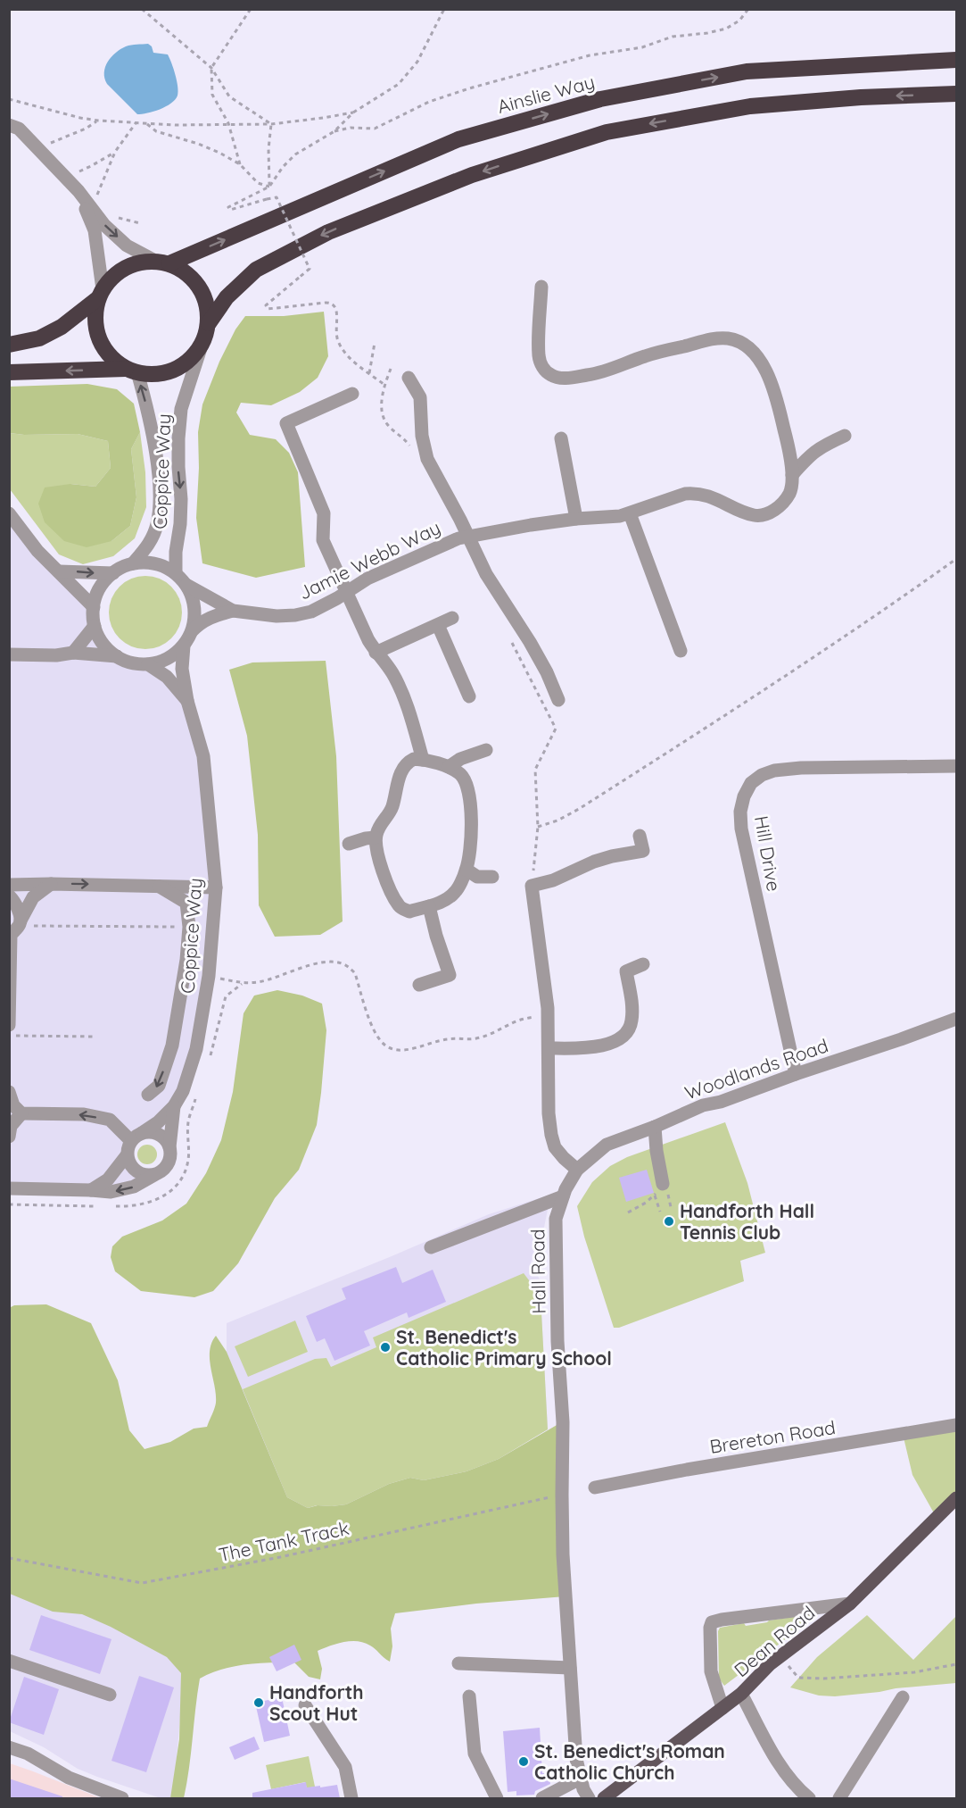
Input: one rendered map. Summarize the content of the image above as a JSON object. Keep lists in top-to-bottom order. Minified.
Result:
{"streets":{"highway":["Ainslie Way"],"main road":["Dean Road"],"street":["Coppice Way","Jamie Webb Way","Hill Drive","Woodlands Road","Hall Road","Brereton Road"],"path":["The Tank Track"]},"crossings":[["Ainslie Way","Coppice Way"],["Coppice Way","Jamie Webb Way"],["Hill Drive","Woodlands Road"],["Woodlands Road","Hall Road"],["Hall Road","The Tank Track"]],"places":["Handforth Hall Tennis Club","St. Benedict's Catholic Primary School","Handforth Scout Hut","St. Benedict's Roman Catholic Church"]}
